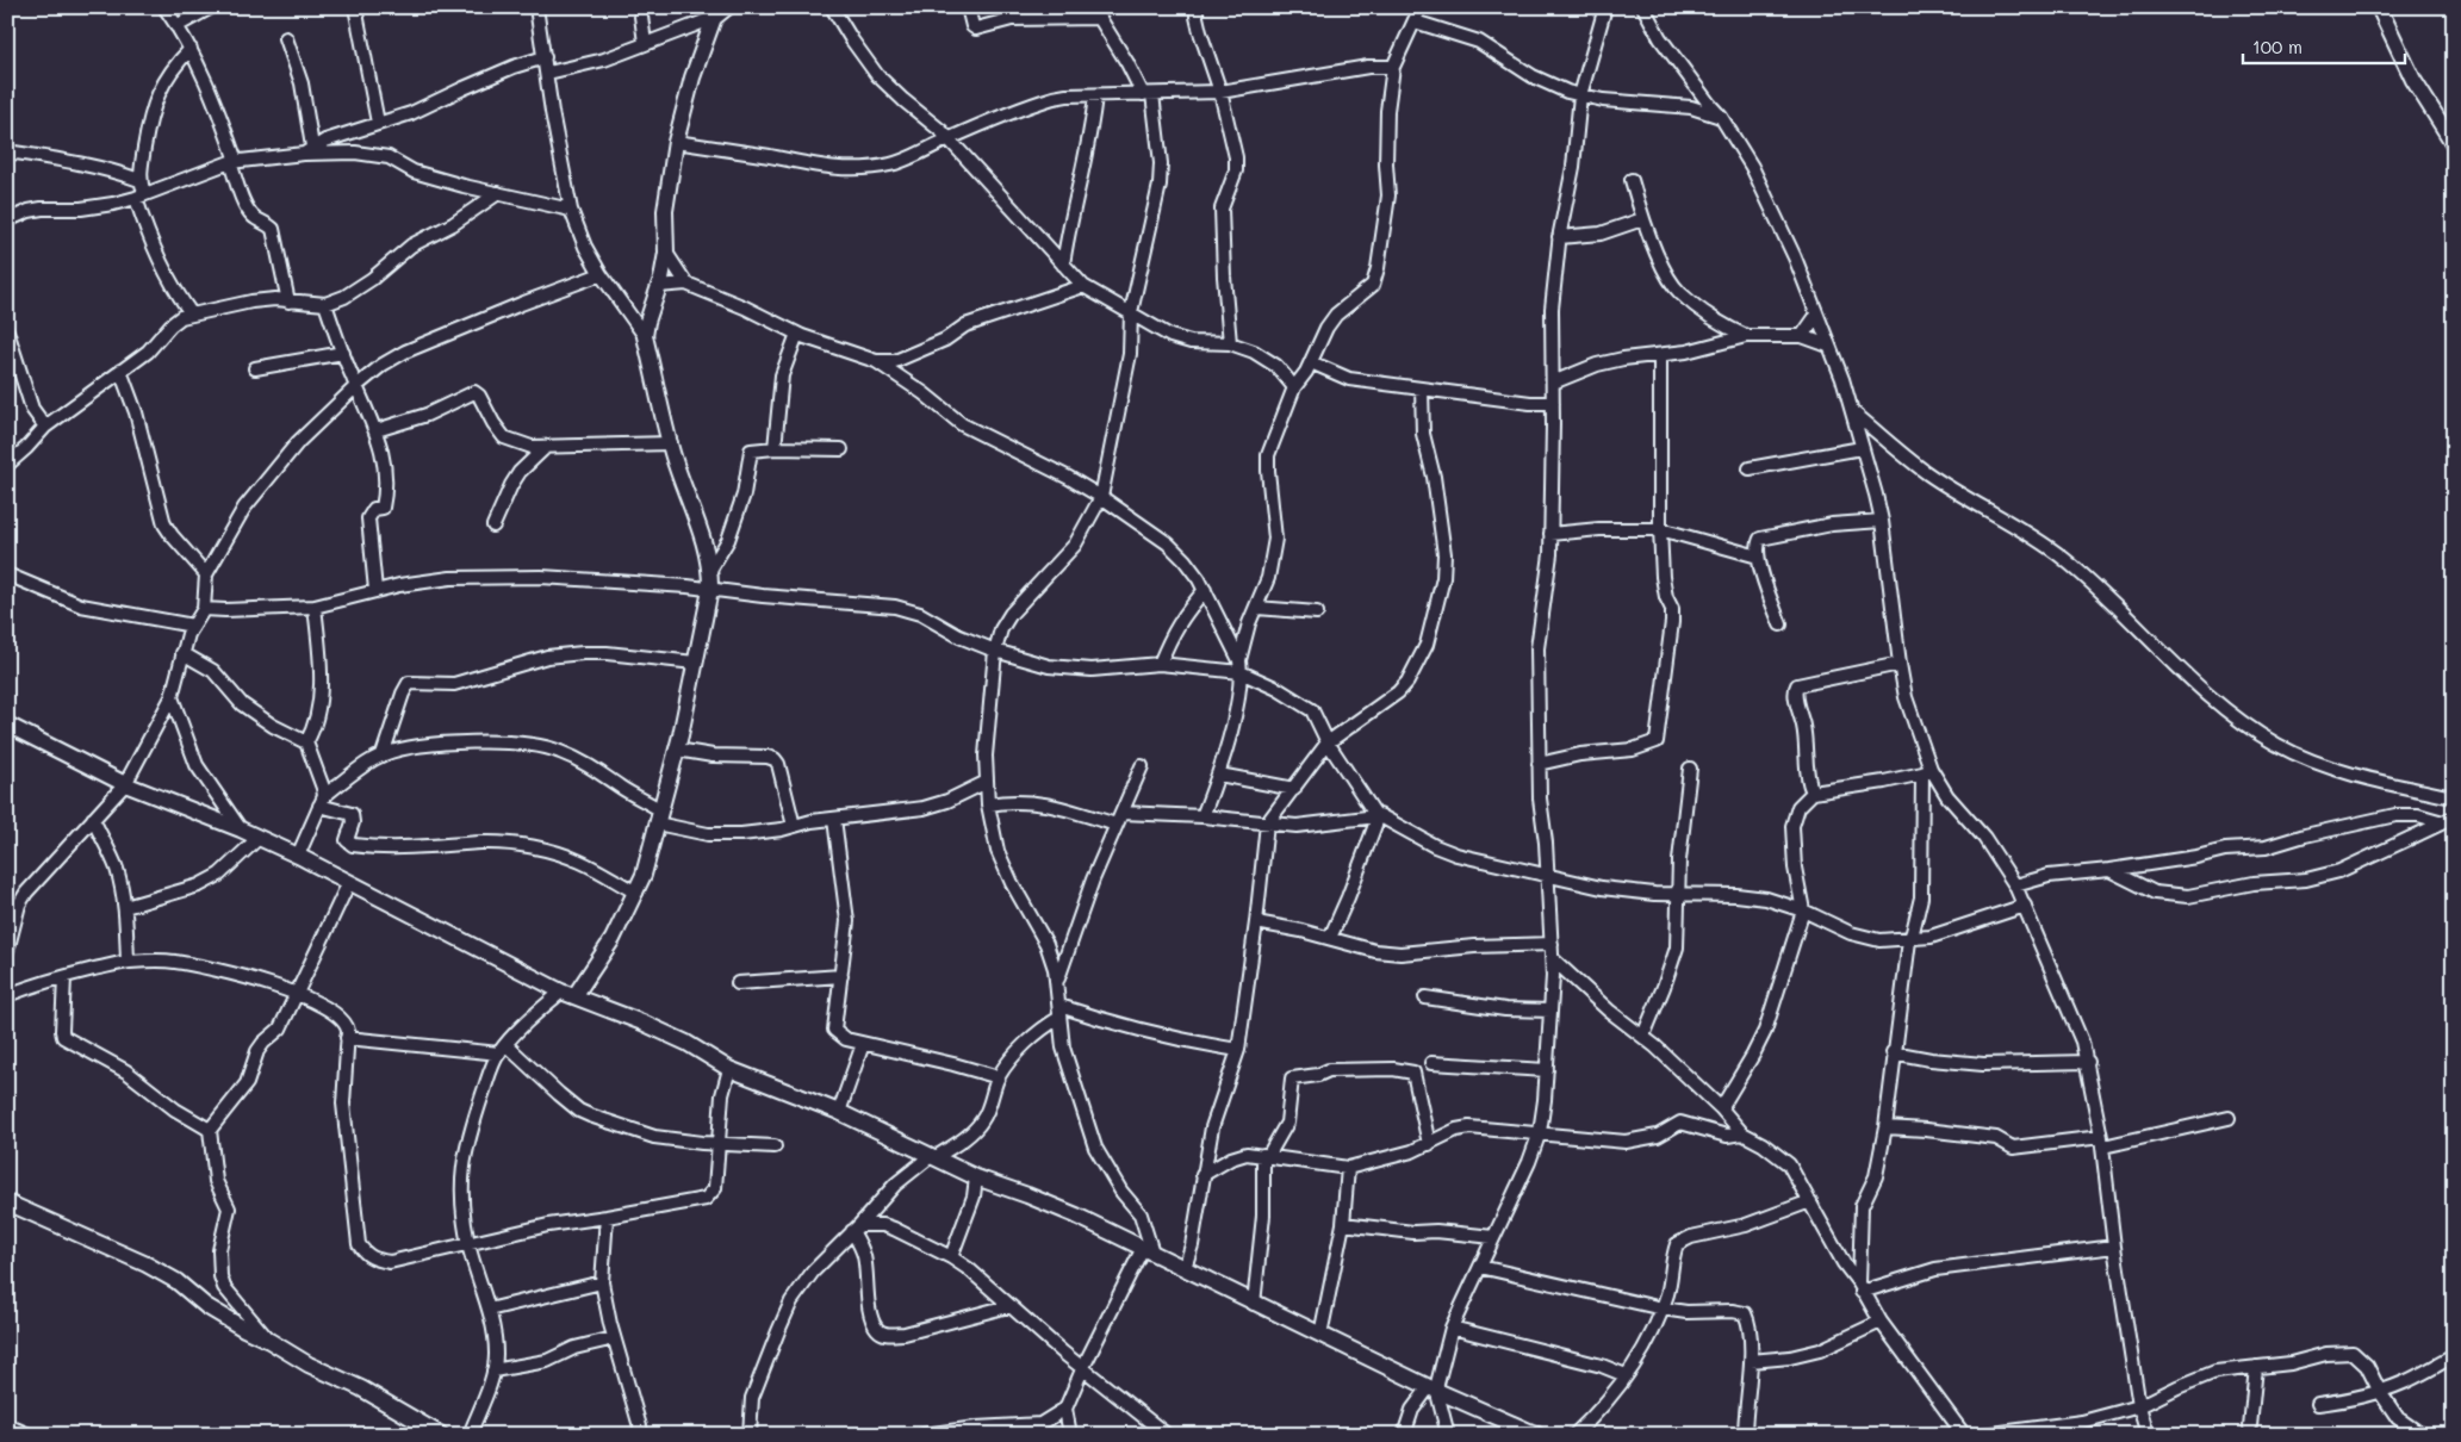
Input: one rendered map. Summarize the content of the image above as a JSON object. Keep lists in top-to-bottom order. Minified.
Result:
{"scale_bar":"100 m"}
